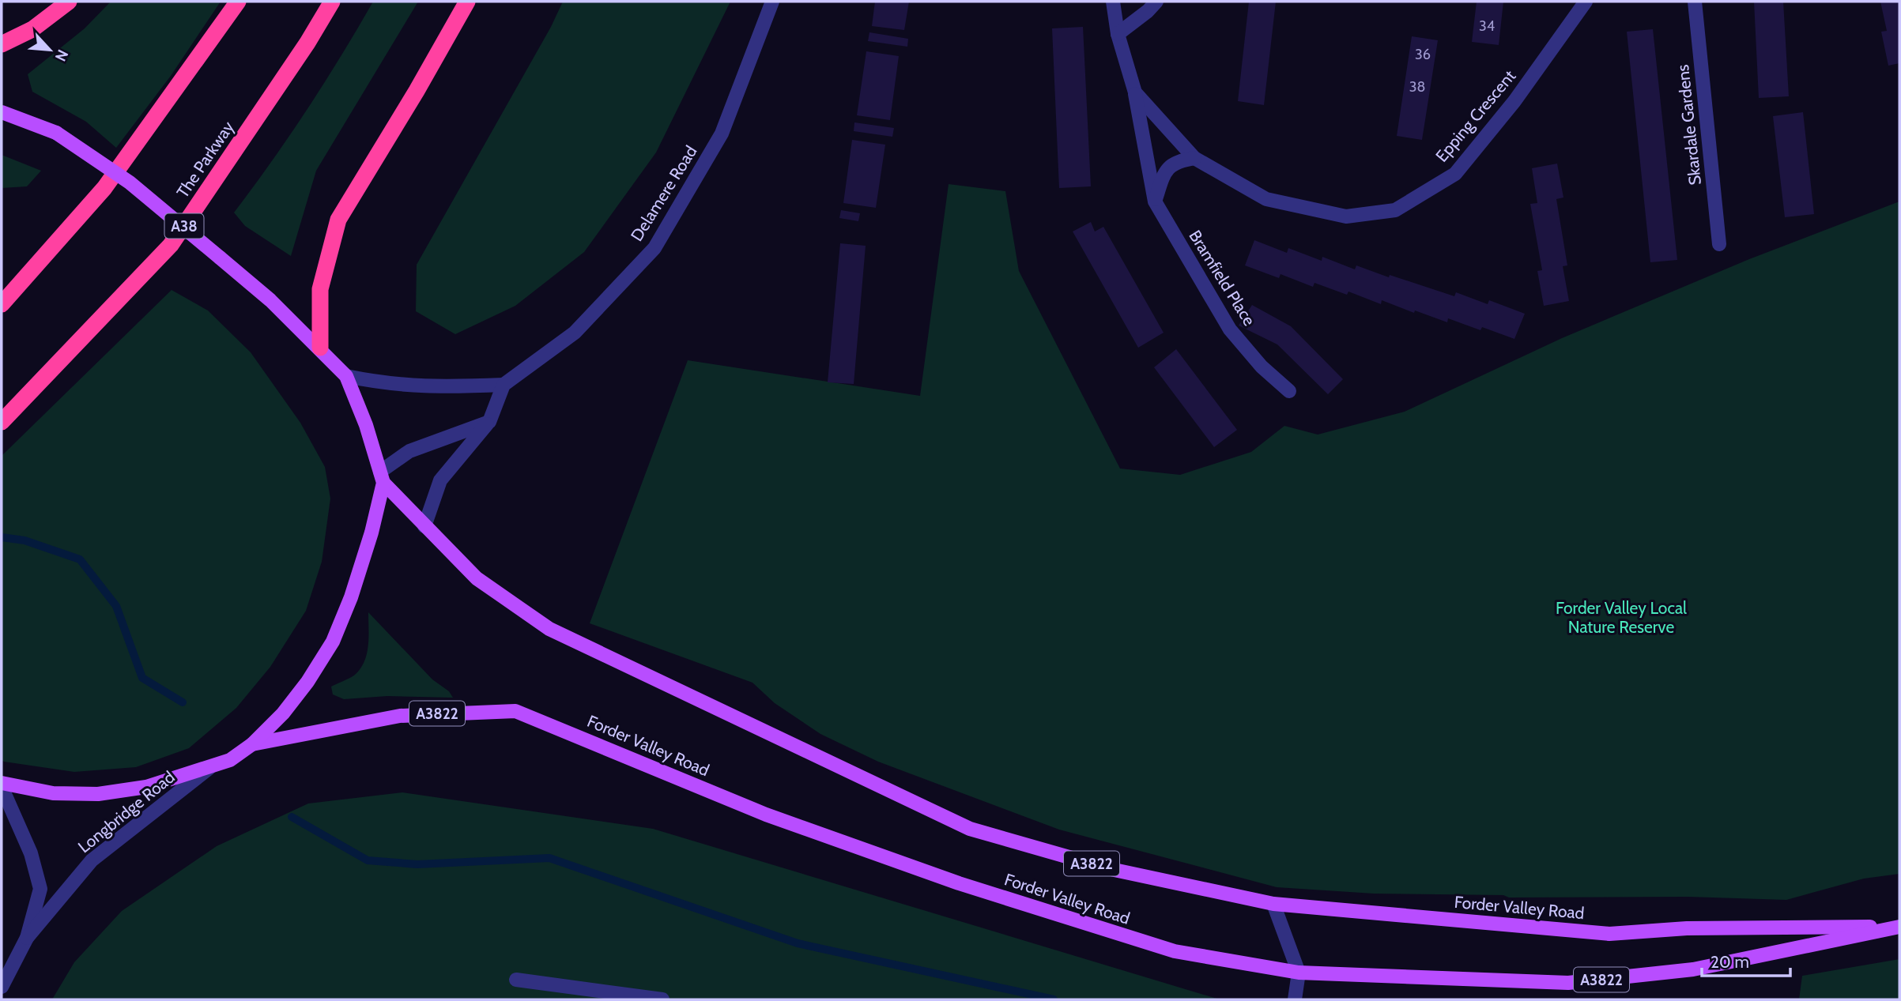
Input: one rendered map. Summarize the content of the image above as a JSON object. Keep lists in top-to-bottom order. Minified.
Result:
{"streets":{"highway":["The Parkway","A38"],"main road":["A3822","Forder Valley Road"],"street":["Epping Crescent","Skardale Gardens","Delamere Road","Bramfield Place","Longbridge Road"]},"crossings":[["Epping Crescent","Bramfield Place"]],"parks":["Forder Valley Local Nature Reserve"],"house_numbers":["34","36","38"],"scale_bar":"20 m","north":"bottom right"}
